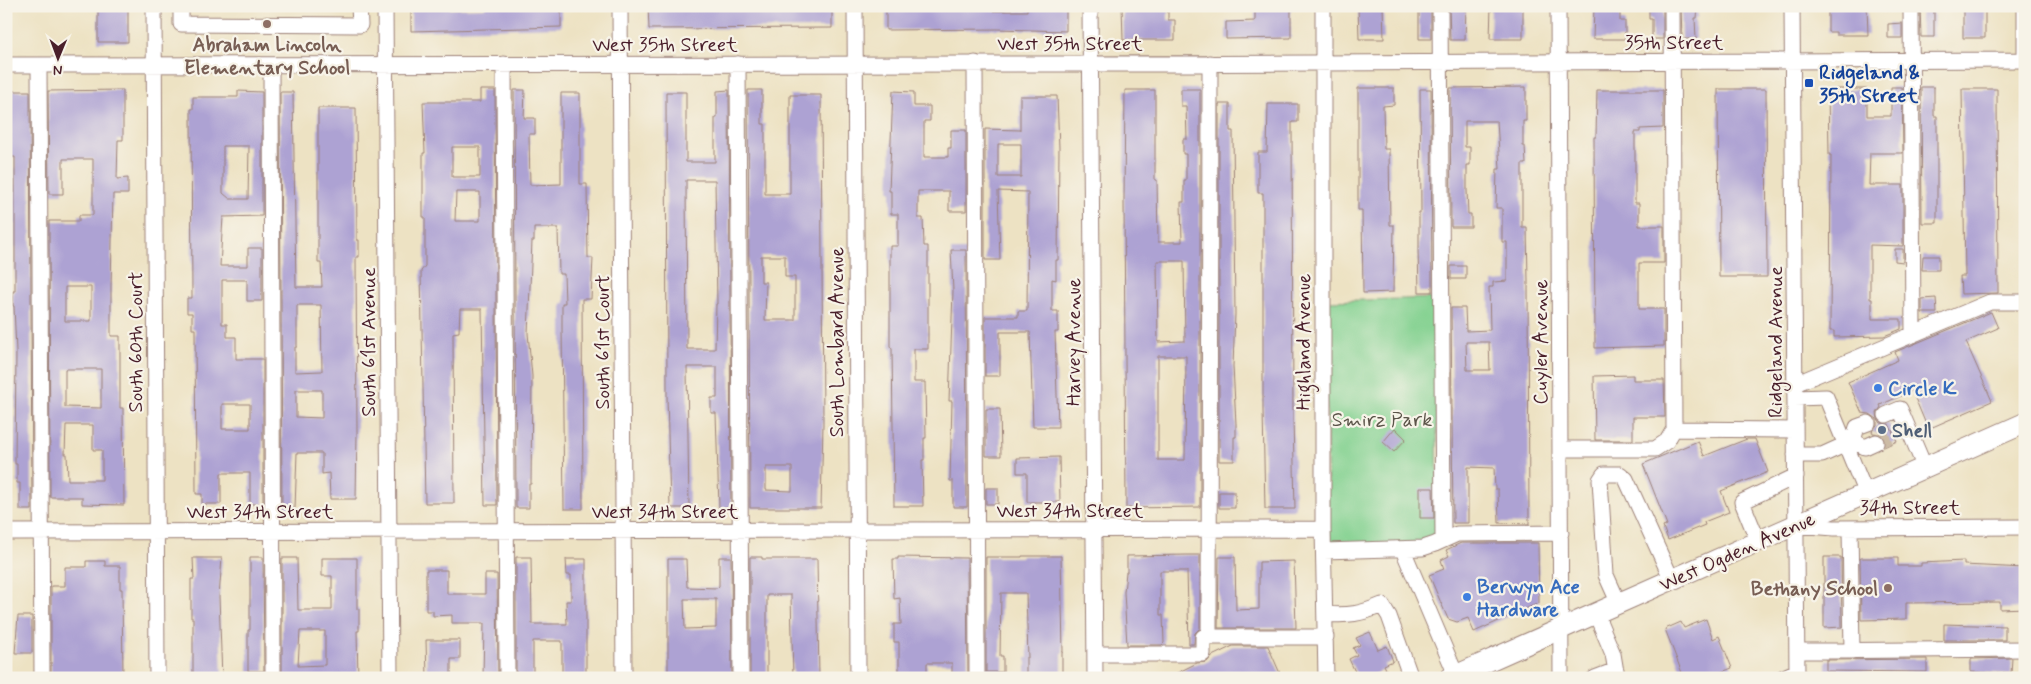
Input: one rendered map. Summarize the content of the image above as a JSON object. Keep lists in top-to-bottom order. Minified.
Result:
{"streets":{"main road":["West Ogden Avenue"],"street":["35th Street","West 35th Street","South 60th Court","South 61st Avenue","South 61st Court","South Lombard Avenue","Harvey Avenue","Highland Avenue","Cuyler Avenue","Ridgeland Avenue","34th Street","West 34th Street"]},"crossings":[["35th Street","West 35th Street"],["35th Street","Highland Avenue"],["35th Street","Cuyler Avenue"],["35th Street","Ridgeland Avenue"],["West 35th Street","South 60th Court"],["West 35th Street","South 61st Avenue"],["West 35th Street","South 61st Court"],["West 35th Street","South Lombard Avenue"],["West 35th Street","Harvey Avenue"],["West 35th Street","Highland Avenue"],["South 60th Court","West 34th Street"],["South 61st Avenue","West 34th Street"],["South 61st Court","West 34th Street"],["South Lombard Avenue","West 34th Street"],["Harvey Avenue","West 34th Street"],["Highland Avenue","West 34th Street"],["Cuyler Avenue","West Ogden Avenue"],["Ridgeland Avenue","34th Street"],["Ridgeland Avenue","West Ogden Avenue"],["34th Street","West Ogden Avenue"]],"parks":["Smirz Park"],"places":{"other":["Abraham Lincoln Elementary School","Circle K","Shell","Bethany School","Berwyn Ace Hardware"],"transit":["Ridgeland & 35th Street"]},"north":"bottom"}
